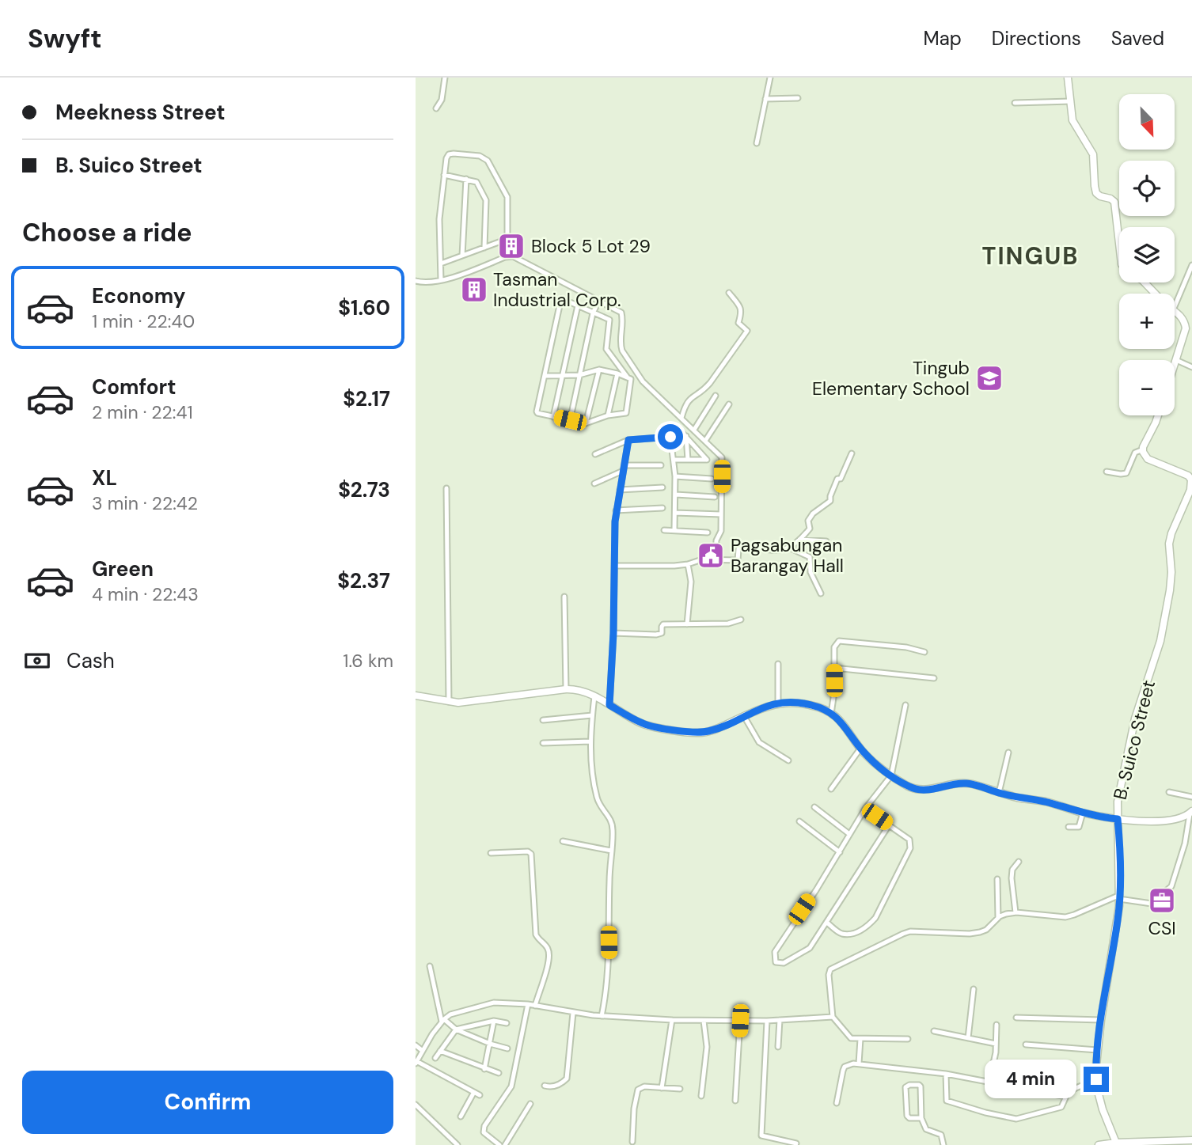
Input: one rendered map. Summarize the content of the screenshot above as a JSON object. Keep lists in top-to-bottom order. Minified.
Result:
{"streets":{"street":["B. Suico Street"]},"districts":["TINGUB"],"places":{"building":["Block 5 Lot 29","Tasman Industrial Corp."],"school or university":["Tingub Elementary School"],"public building":["Pagsabungan Barangay Hall"],"office":["CSI"]},"north":"bottom right","page":{"header":"Swyft","nav":["Map","Directions","Saved"],"banner":["Meekness Street","B. Suico Street"],"map_buttons":["+","−"],"heading":"Choose a ride","list":[{"name":"Economy","note":"1 min · 22:40","value":"$1.60"},{"name":"Comfort","note":"2 min · 22:41","value":"$2.17"},{"name":"XL","note":"3 min · 22:42","value":"$2.73"},{"name":"Green","note":"4 min · 22:43","value":"$2.37"}],"pay":["Cash","1.6 km"],"buttons":"Confirm","bubble":"4 min"}}
